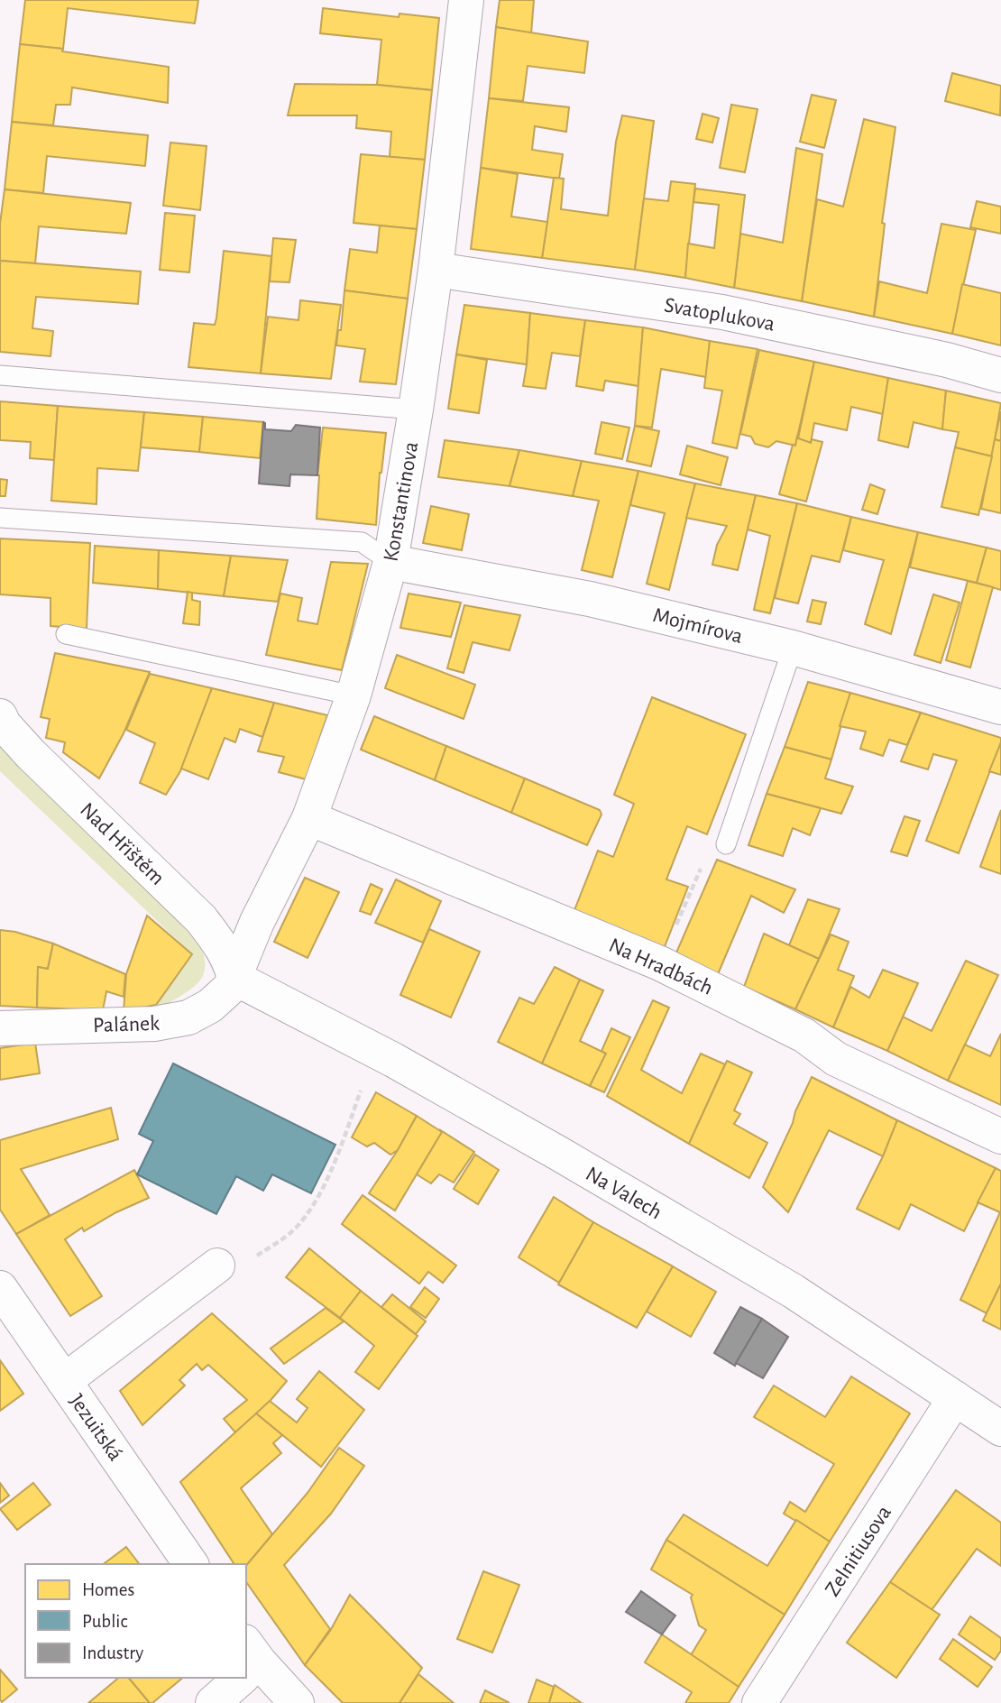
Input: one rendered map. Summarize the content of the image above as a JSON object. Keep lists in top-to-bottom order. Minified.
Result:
{"streets":{"street":["Svatoplukova","Konstantinova","Mojmírova","Nad Hřištěm","Na Hradbách","Palánek","Na Valech","Jezuitská","Zelnitiusova"]},"crossings":[["Svatoplukova","Konstantinova"],["Konstantinova","Mojmírova"],["Konstantinova","Nad Hřištěm"],["Konstantinova","Na Hradbách"],["Konstantinova","Palánek"],["Konstantinova","Na Valech"],["Nad Hřištěm","Palánek"],["Nad Hřištěm","Na Valech"],["Palánek","Na Valech"],["Na Valech","Zelnitiusova"]],"legend":["Homes","Public","Industry"]}
